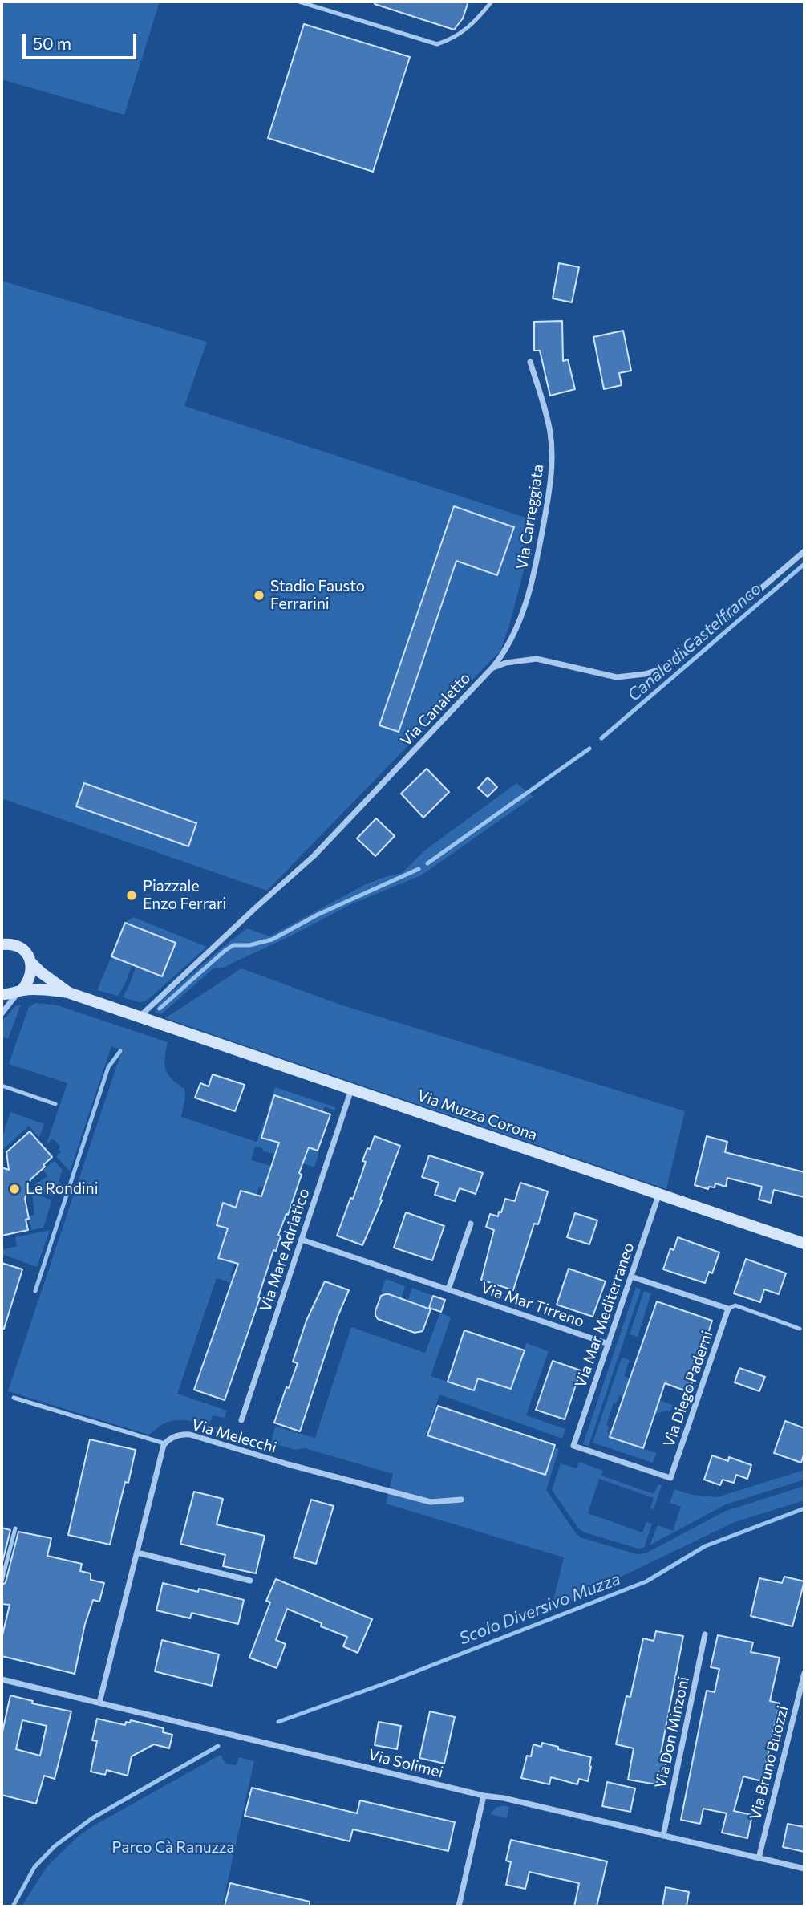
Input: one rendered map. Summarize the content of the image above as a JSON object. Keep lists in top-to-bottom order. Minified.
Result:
{"streets":{"street":["Via Carreggiata","Via Canaletto","Via Muzza Corona","Via Mare Adriatico","Via Mar Tirreno","Via Mar Mediterraneo","Via Diego Paderni","Via Melecchi","Via Don Minzoni","Via Bruno Buozzi","Via Solimei"]},"crossings":[["Via Carreggiata","Via Canaletto"],["Via Canaletto","Via Muzza Corona"],["Via Muzza Corona","Via Mare Adriatico"],["Via Muzza Corona","Via Mar Mediterraneo"],["Via Mare Adriatico","Via Mar Tirreno"],["Via Mar Tirreno","Via Mar Mediterraneo"],["Via Mar Mediterraneo","Via Diego Paderni"],["Via Don Minzoni","Via Solimei"],["Via Bruno Buozzi","Via Solimei"]],"water":["Canale di Castelfranco","Scolo Diversivo Muzza"],"parks":["Parco Cà Ranuzza"],"places":["Stadio Fausto Ferrarini","Piazzale Enzo Ferrari","Le Rondini"],"scale_bar":"50 m"}
